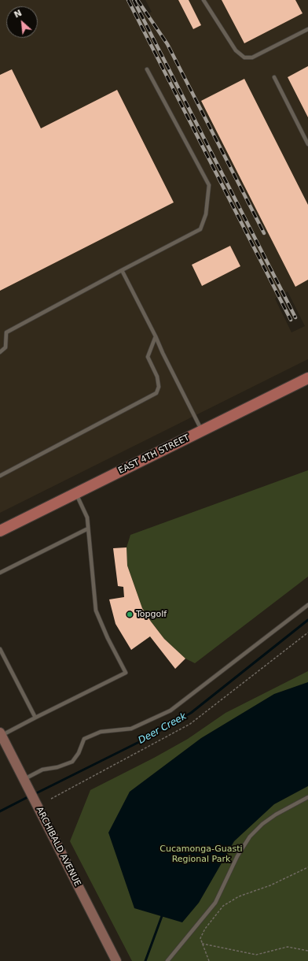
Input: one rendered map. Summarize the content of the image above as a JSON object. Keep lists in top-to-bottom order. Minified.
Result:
{"streets":{"main road":["EAST 4TH STREET","ARCHIBALD AVENUE"]},"water":["Deer Creek"],"parks":["Cucamonga-Guasti Regional Park"],"places":["Topgolf"],"north":"top left"}
